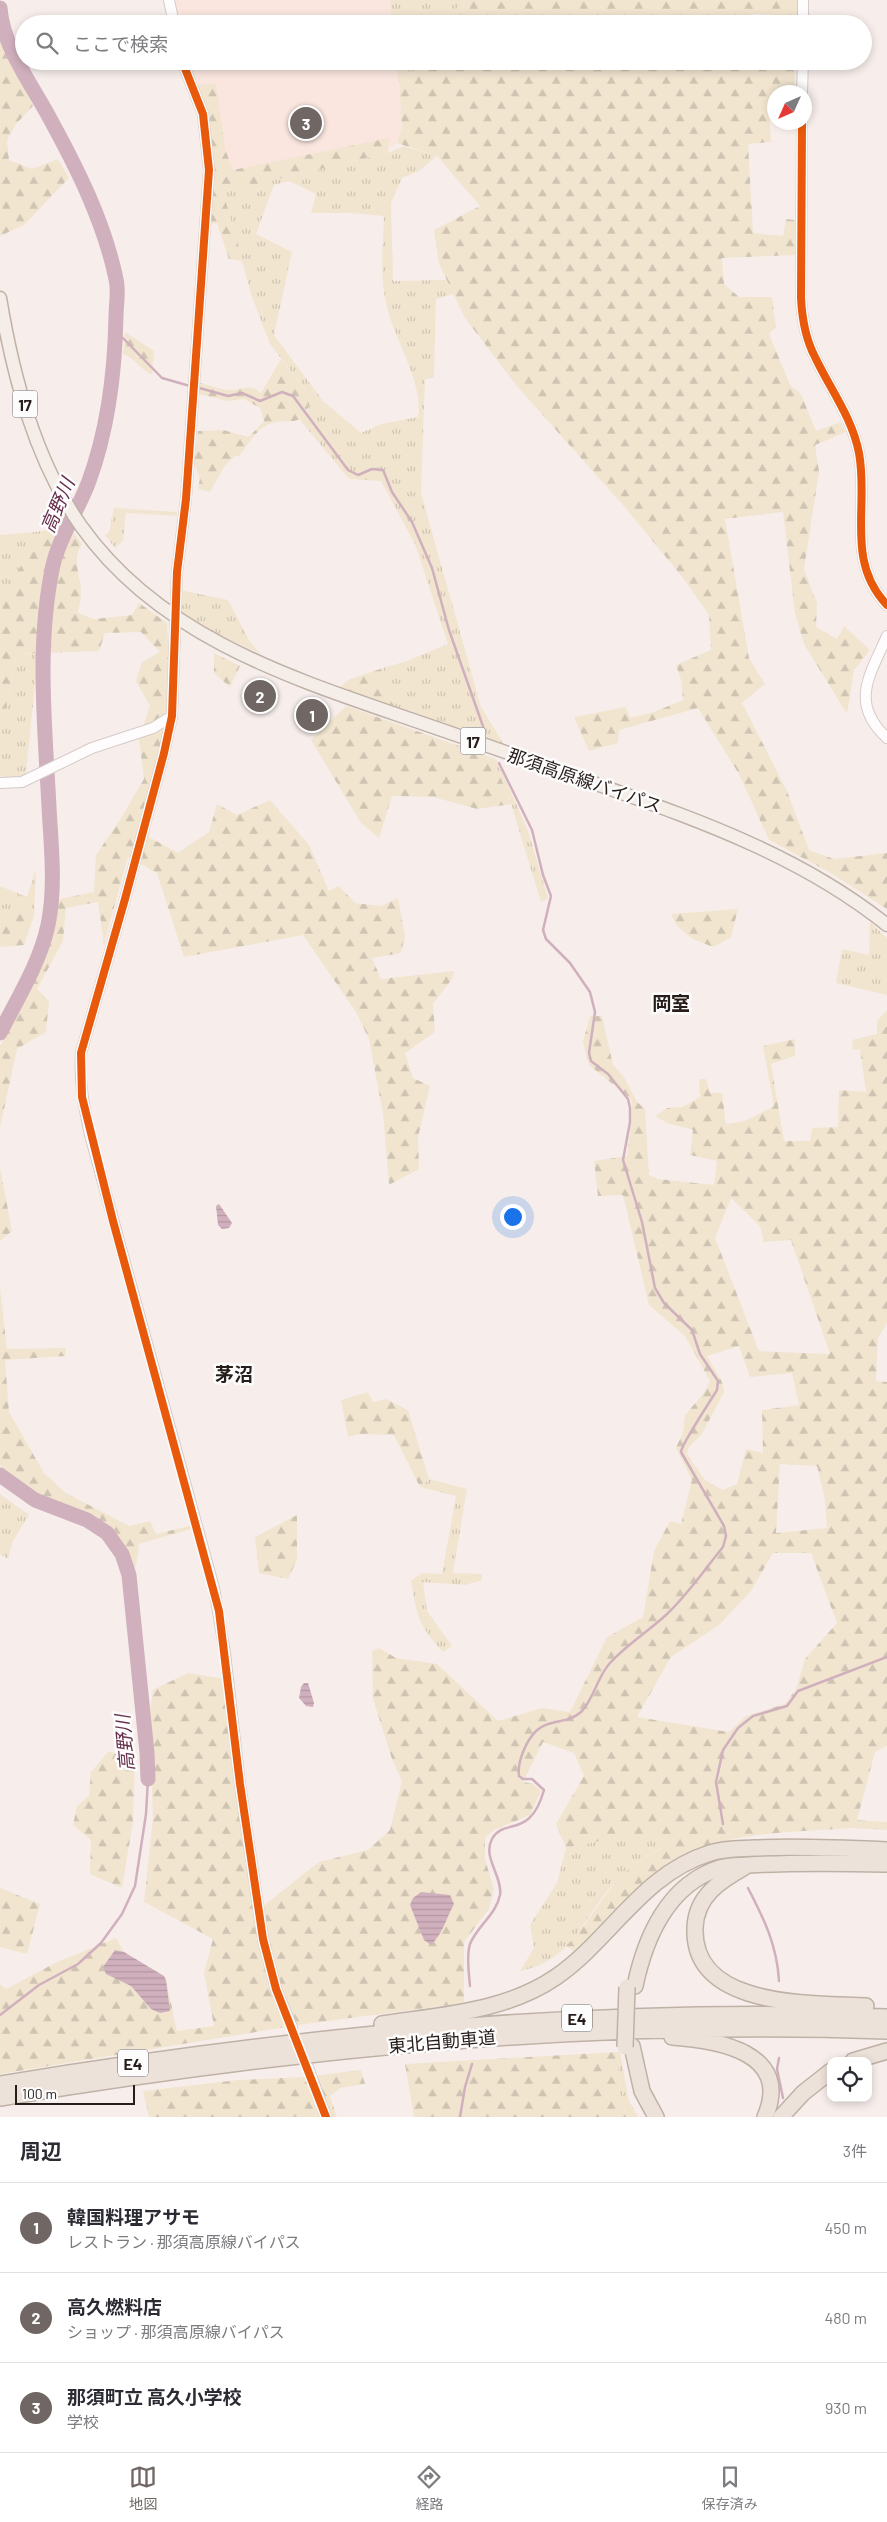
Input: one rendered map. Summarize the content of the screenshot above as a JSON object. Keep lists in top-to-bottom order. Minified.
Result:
{"streets":{"highway":["E4","東北自動車道"],"main road":["17","那須高原線バイパス"]},"districts":["岡室","茅沼"],"water":["高野川"],"scale_bar":"100 m","north":"bottom left","page":{"search":"ここで検索","pins":["3","2","1"],"scale":"100 m","heading":["周辺","3件"],"list":[{"mark":"1","name":"韓国料理アサモ","note":"レストラン · 那須高原線バイパス","value":"450 m"},{"mark":"2","name":"高久燃料店","note":"ショップ · 那須高原線バイパス","value":"480 m"},{"mark":"3","name":"那須町立 高久小学校","note":"学校","value":"930 m"}],"nav":["地図","経路","保存済み"]}}
